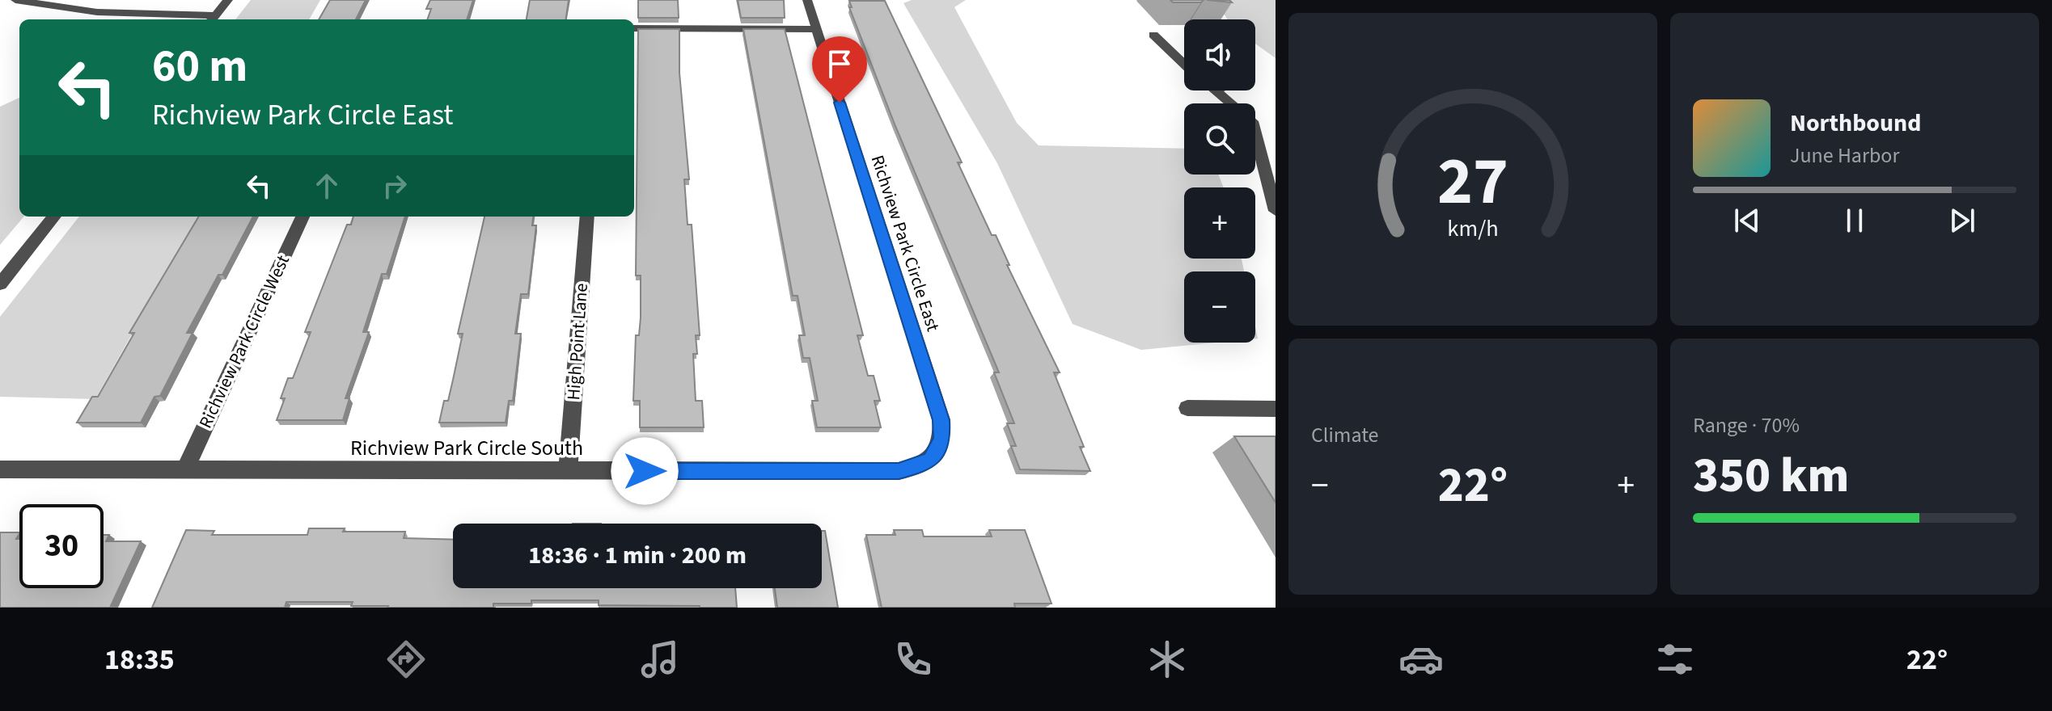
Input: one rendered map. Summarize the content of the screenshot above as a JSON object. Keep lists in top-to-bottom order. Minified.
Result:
{"streets":{"street":["Richview Park Circle East","Richview Park Circle West","High Point Lane","Richview Park Circle South"]},"crossings":[["Richview Park Circle East","Richview Park Circle South"],["Richview Park Circle West","Richview Park Circle South"],["High Point Lane","Richview Park Circle South"]],"page":{"map_buttons":["+","−"],"turn":["60 m","Richview Park Circle East"],"song":["Northbound","June Harbor"],"tile":["Climate",["Range · 70%","350 km"]],"heat":["−","22°","+"],"limit":"30","trip":"18:36 · 1 min · 200 m","tabs":["18:35","22°"],"gauge":["27","km/h"]}}
